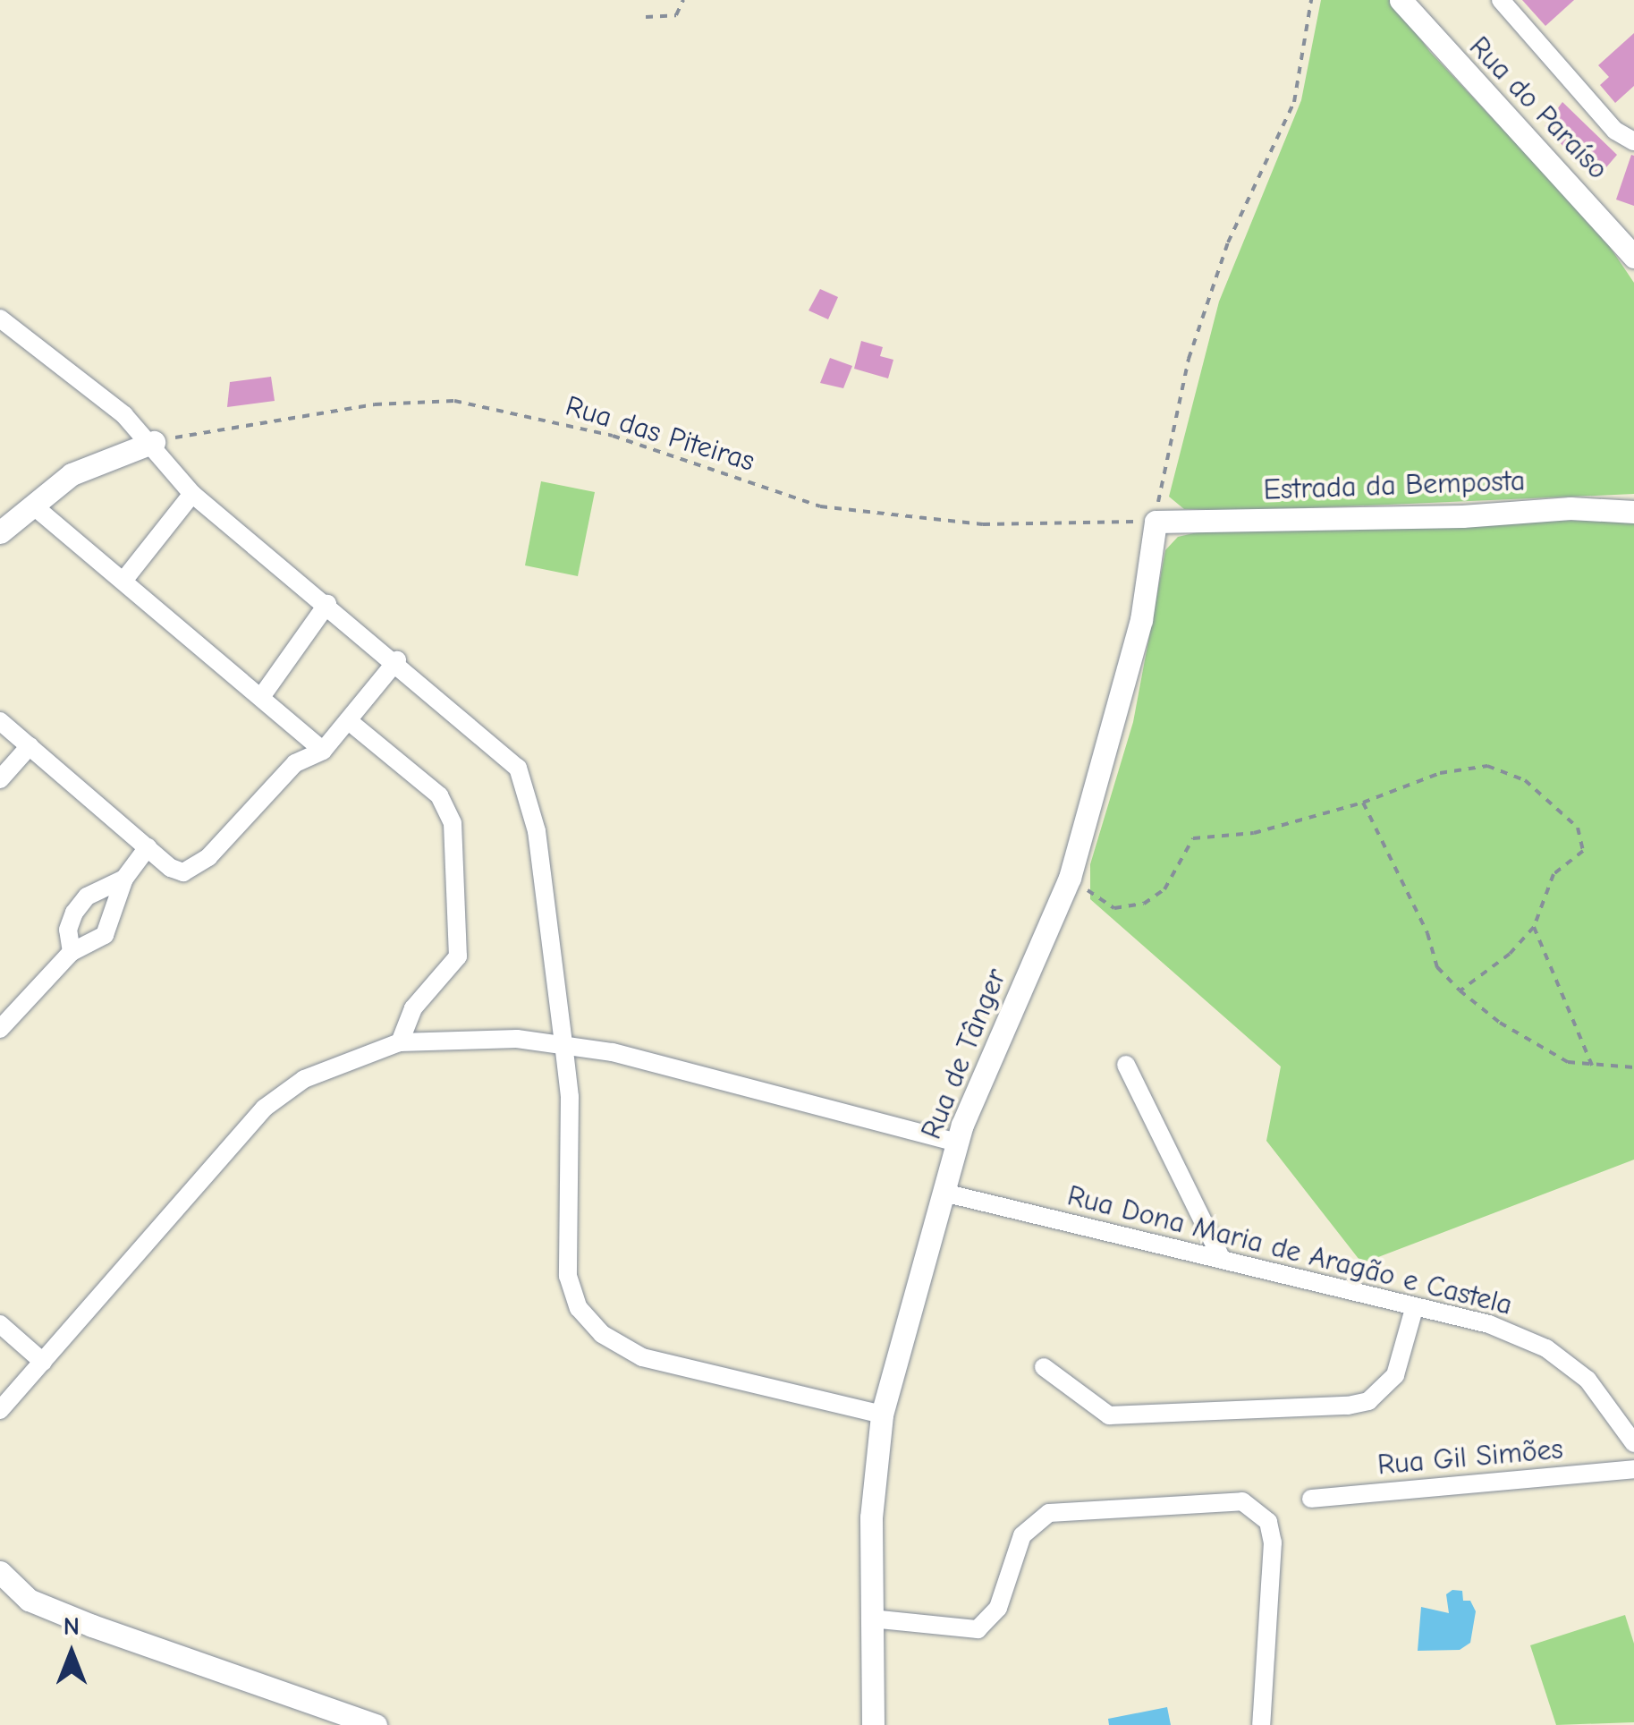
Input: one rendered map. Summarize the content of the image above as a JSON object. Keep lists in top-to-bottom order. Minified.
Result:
{"streets":{"street":["Rua do Paraíso","Estrada da Bemposta","Rua de Tânger","Rua Dona Maria de Aragão e Castela","Rua Gil Simões"],"path":["Rua das Piteiras"]},"crossings":[["Rua das Piteiras","Estrada da Bemposta"],["Rua das Piteiras","Rua de Tânger"],["Estrada da Bemposta","Rua de Tânger"],["Rua de Tânger","Rua Dona Maria de Aragão e Castela"]],"north":"top"}
